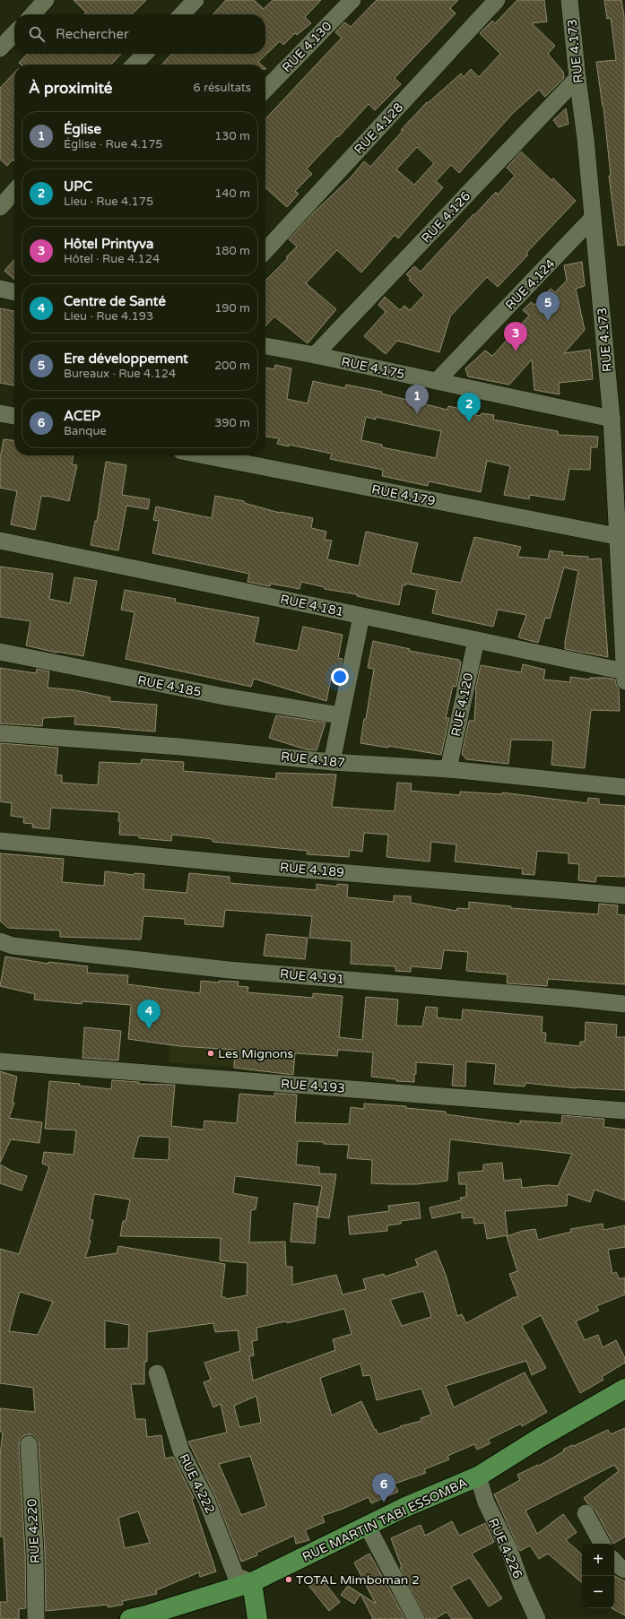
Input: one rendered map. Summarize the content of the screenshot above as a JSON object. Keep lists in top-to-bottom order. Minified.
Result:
{"streets":{"main road":["RUE MARTIN TABI ESSOMBA"],"street":["RUE 4.130","RUE 4.173","RUE 4.128","RUE 4.126","RUE 4.124","RUE 4.175","RUE 4.179","RUE 4.181","RUE 4.185","RUE 4.120","RUE 4.187","RUE 4.189","RUE 4.191","RUE 4.193","RUE 4.222","RUE 4.220","RUE 4.226"]},"crossings":[["RUE 4.173","RUE 4.126"],["RUE 4.173","RUE 4.124"],["RUE 4.173","RUE 4.175"],["RUE 4.173","RUE 4.179"],["RUE 4.173","RUE 4.181"],["RUE 4.126","RUE 4.175"],["RUE 4.124","RUE 4.175"],["RUE 4.181","RUE 4.120"],["RUE 4.120","RUE 4.187"],["RUE 4.222","RUE MARTIN TABI ESSOMBA"],["RUE MARTIN TABI ESSOMBA","RUE 4.226"]],"places":["Les Mignons","TOTAL Mimboman 2"],"page":{"search":"Rechercher","heading":["À proximité","6 résultats"],"list":[{"mark":"1","name":"Église","note":"Église · Rue 4.175","value":"130 m"},{"mark":"2","name":"UPC","note":"Lieu · Rue 4.175","value":"140 m"},{"mark":"3","name":"Hôtel Printyva","note":"Hôtel · Rue 4.124","value":"180 m"},{"mark":"4","name":"Centre de Santé","note":"Lieu · Rue 4.193","value":"190 m"},{"mark":"5","name":"Ere développement","note":"Bureaux · Rue 4.124","value":"200 m"},{"mark":"6","name":"ACEP","note":"Banque","value":"390 m"}],"pins":["5","3","1","2","4","6"],"map_buttons":["+","−"]}}
